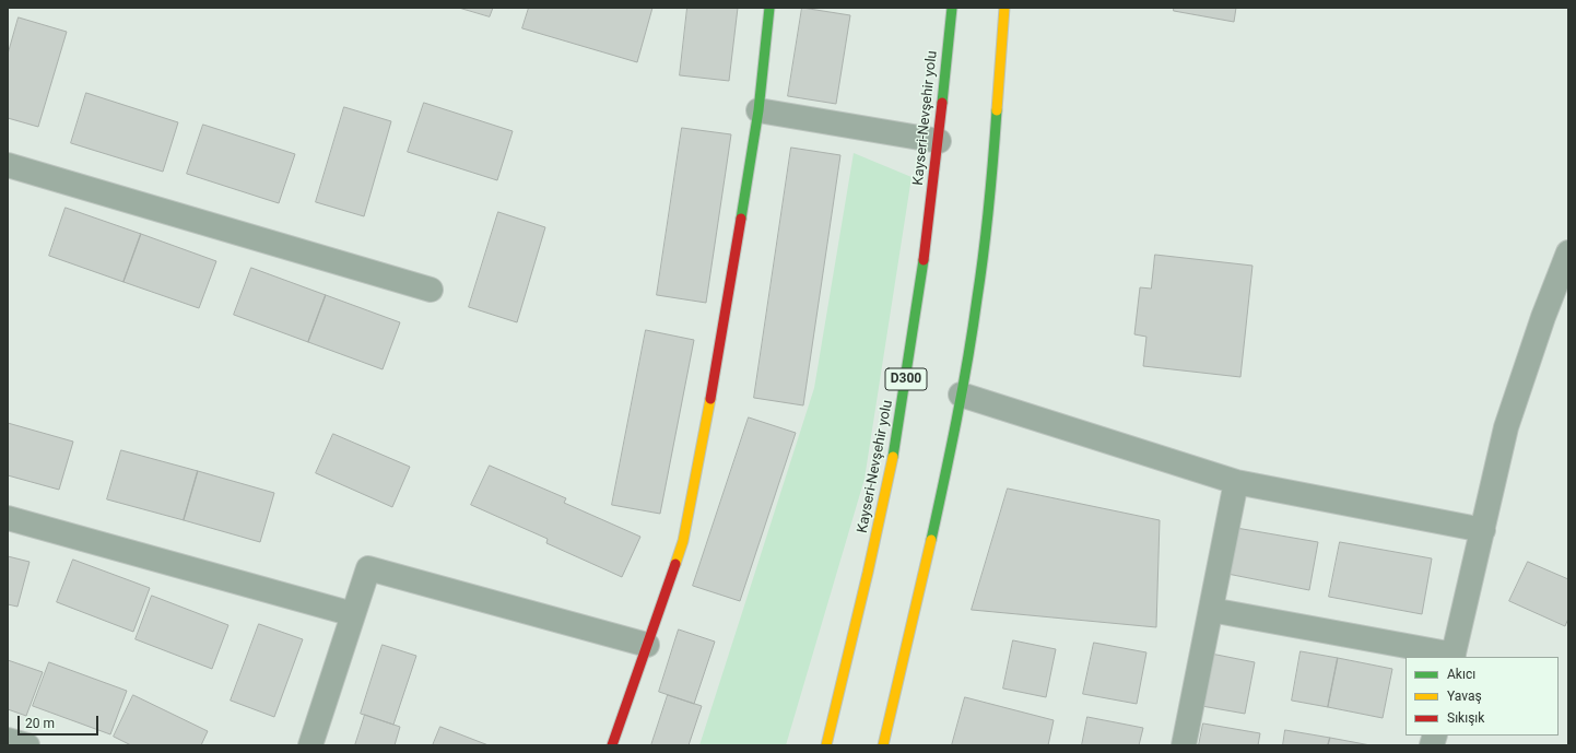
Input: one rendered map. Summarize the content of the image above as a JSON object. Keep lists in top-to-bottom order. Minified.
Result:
{"streets":{"main road":["Kayseri-Nevşehir yolu","D300"]},"legend":["Akıcı","Yavaş","Sıkışık"],"scale_bar":"20 m"}
